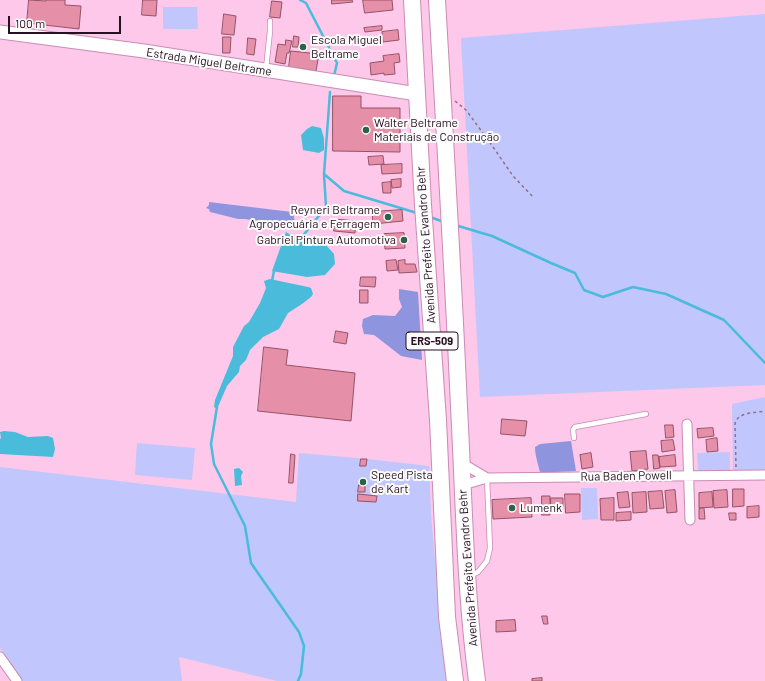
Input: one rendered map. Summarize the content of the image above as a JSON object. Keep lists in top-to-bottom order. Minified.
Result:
{"streets":{"highway":["Avenida Prefeito Evandro Behr","ERS-509"],"street":["Estrada Miguel Beltrame","Rua Baden Powell"]},"crossings":[["Estrada Miguel Beltrame","Avenida Prefeito Evandro Behr"],["Avenida Prefeito Evandro Behr","Rua Baden Powell"]],"places":["Escola Miguel Beltrame","Walter Beltrame Materiais de Construção","Reyneri Beltrame Agropecuária e Ferragem","Gabriel Pintura Automotiva","Speed Pista de Kart","Lumenk"],"scale_bar":"100 m"}
